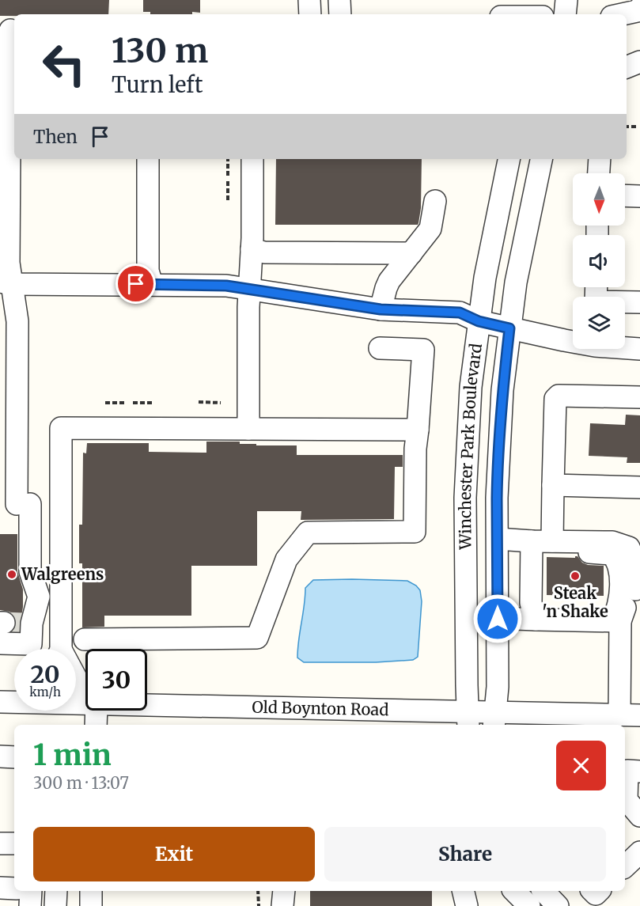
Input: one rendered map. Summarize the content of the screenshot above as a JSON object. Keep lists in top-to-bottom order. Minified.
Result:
{"streets":{"street":["Winchester Park Boulevard","Old Boynton Road"]},"crossings":[["Winchester Park Boulevard","Old Boynton Road"]],"places":["Walgreens","Steak 'n Shake"],"north":"bottom","page":{"turn":["130 m","Turn left"],"then":"Then","speed":"20 km/h","limit":"30","heading":["1 min","300 m · 13:07"],"buttons":["Exit","Share"]}}
